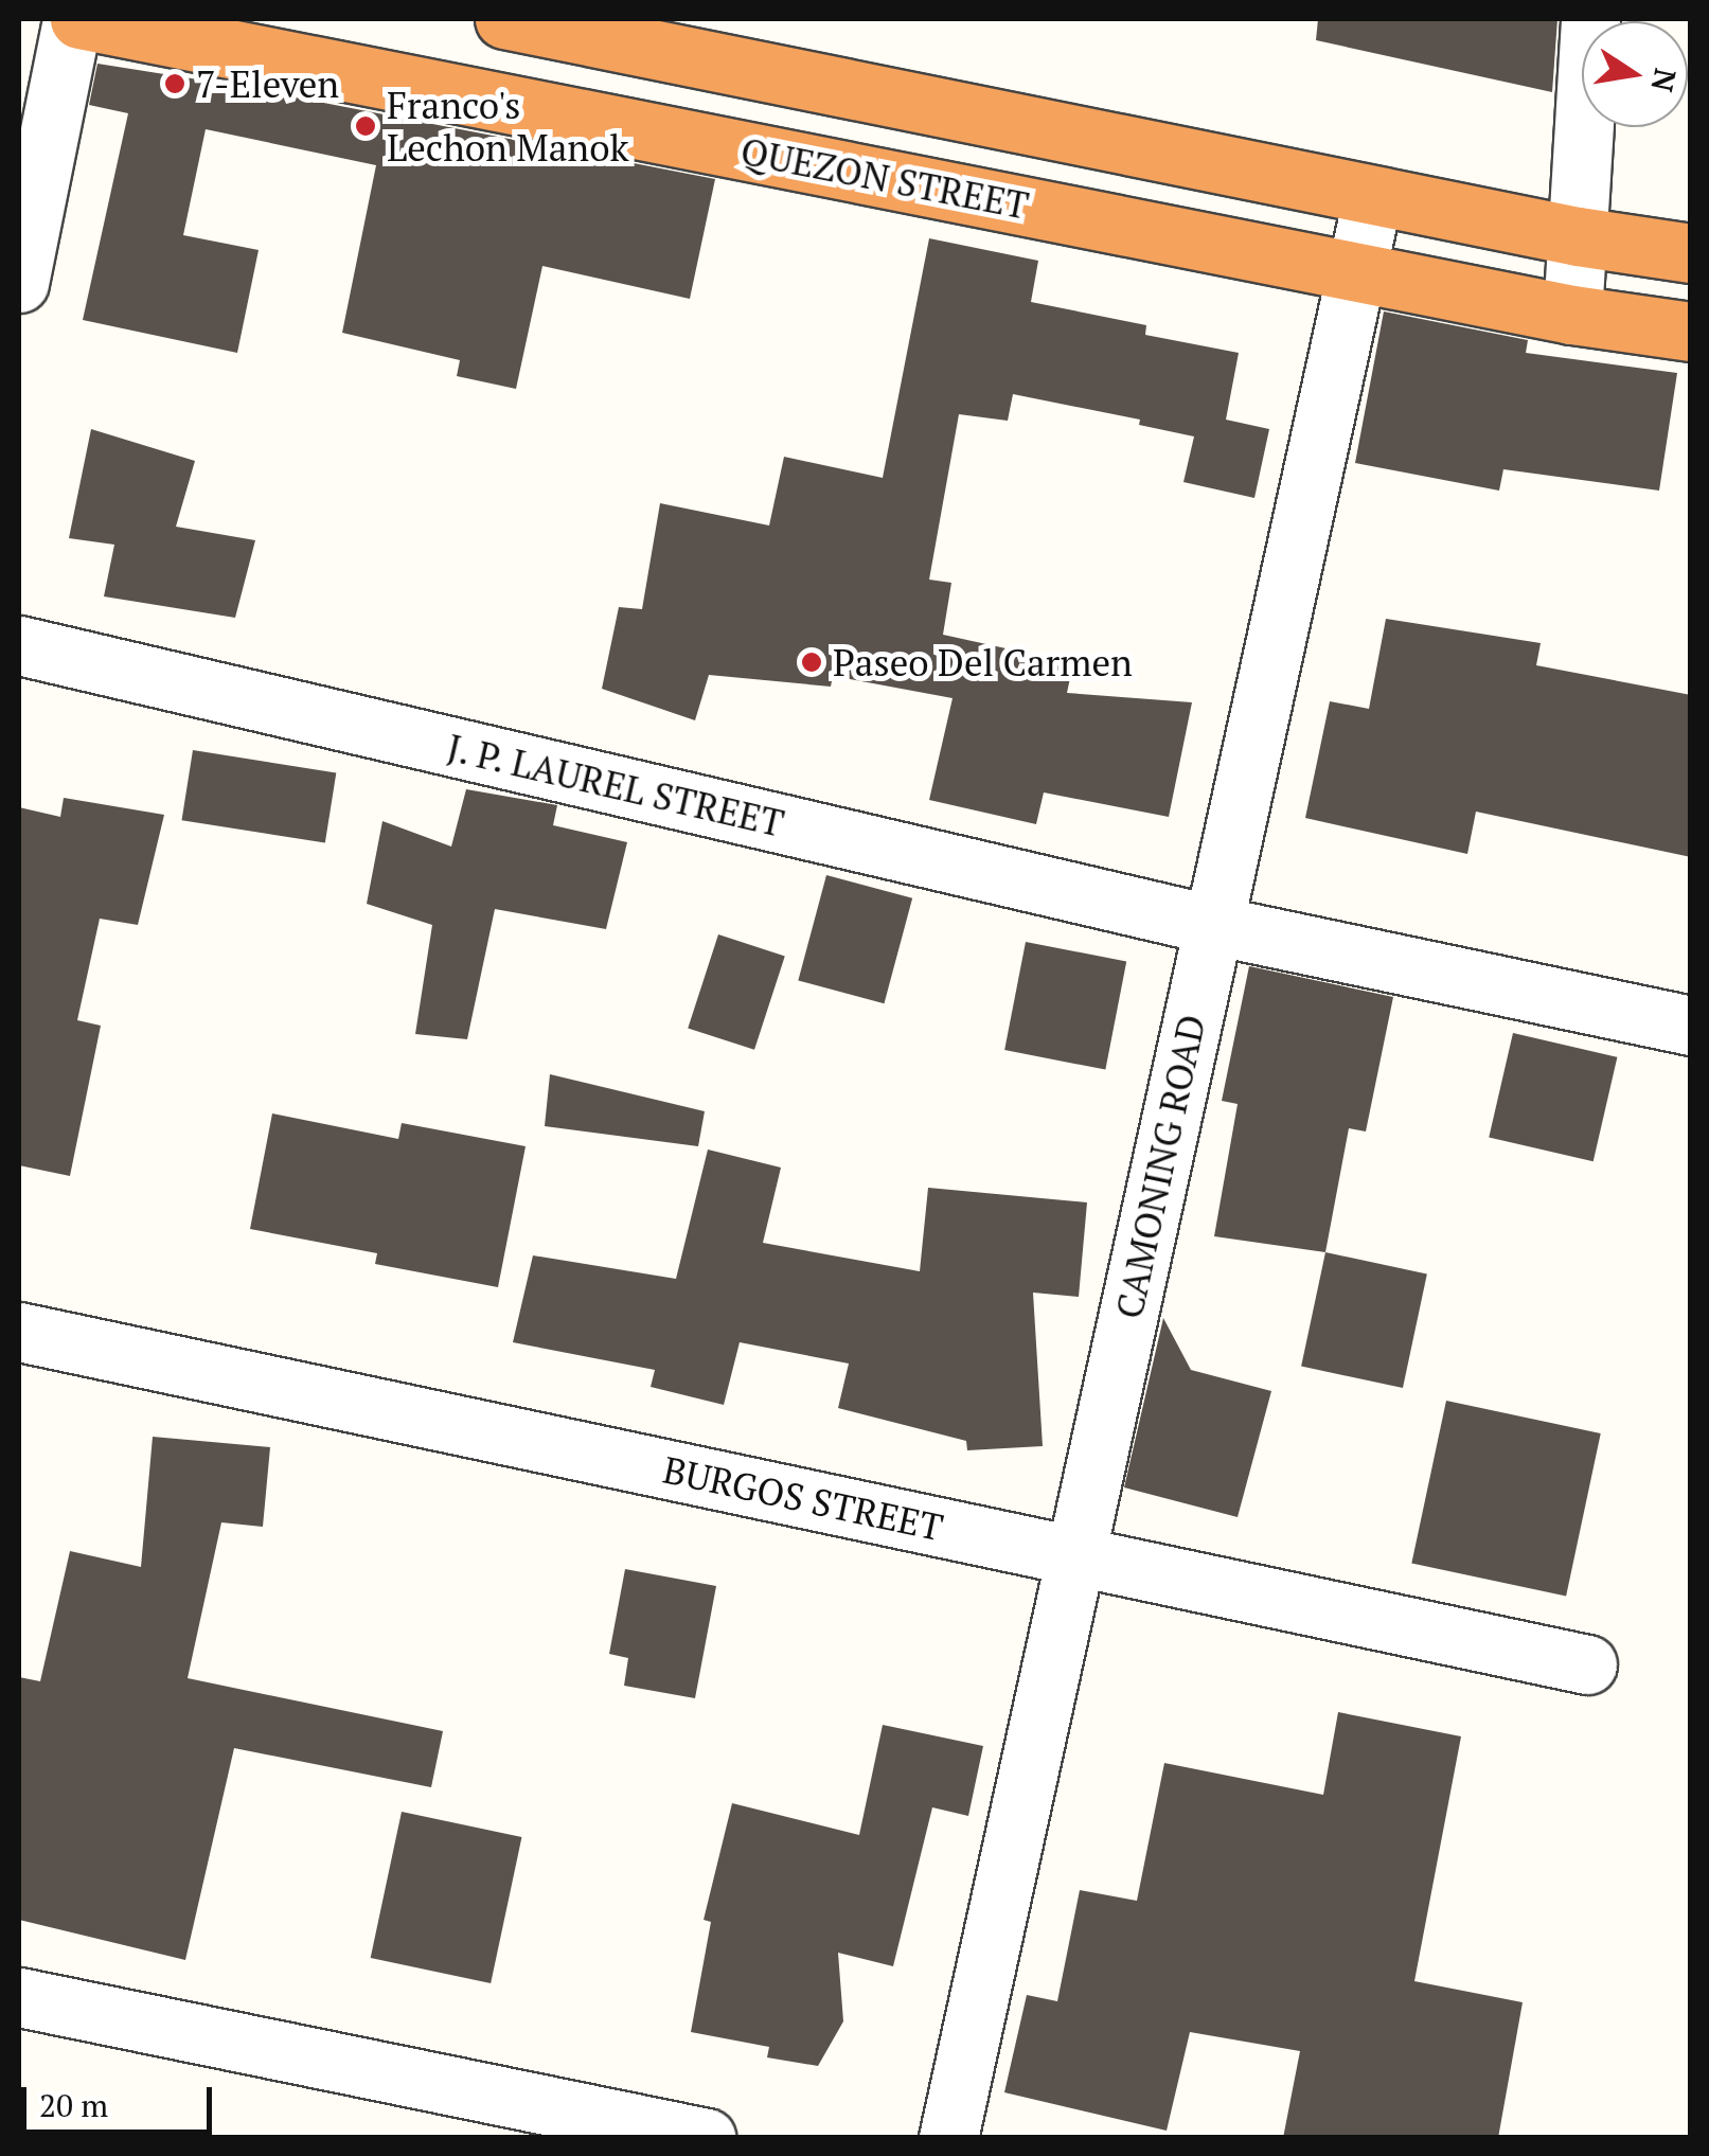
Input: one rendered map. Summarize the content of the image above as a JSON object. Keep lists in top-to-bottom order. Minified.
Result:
{"streets":{"highway":["QUEZON STREET"],"street":["J. P. LAUREL STREET","CAMONING ROAD","BURGOS STREET"]},"crossings":[["QUEZON STREET","CAMONING ROAD"],["J. P. LAUREL STREET","CAMONING ROAD"],["CAMONING ROAD","BURGOS STREET"]],"places":["7-Eleven","Franco's Lechon Manok","Paseo Del Carmen"],"scale_bar":"20 m","north":"right"}
